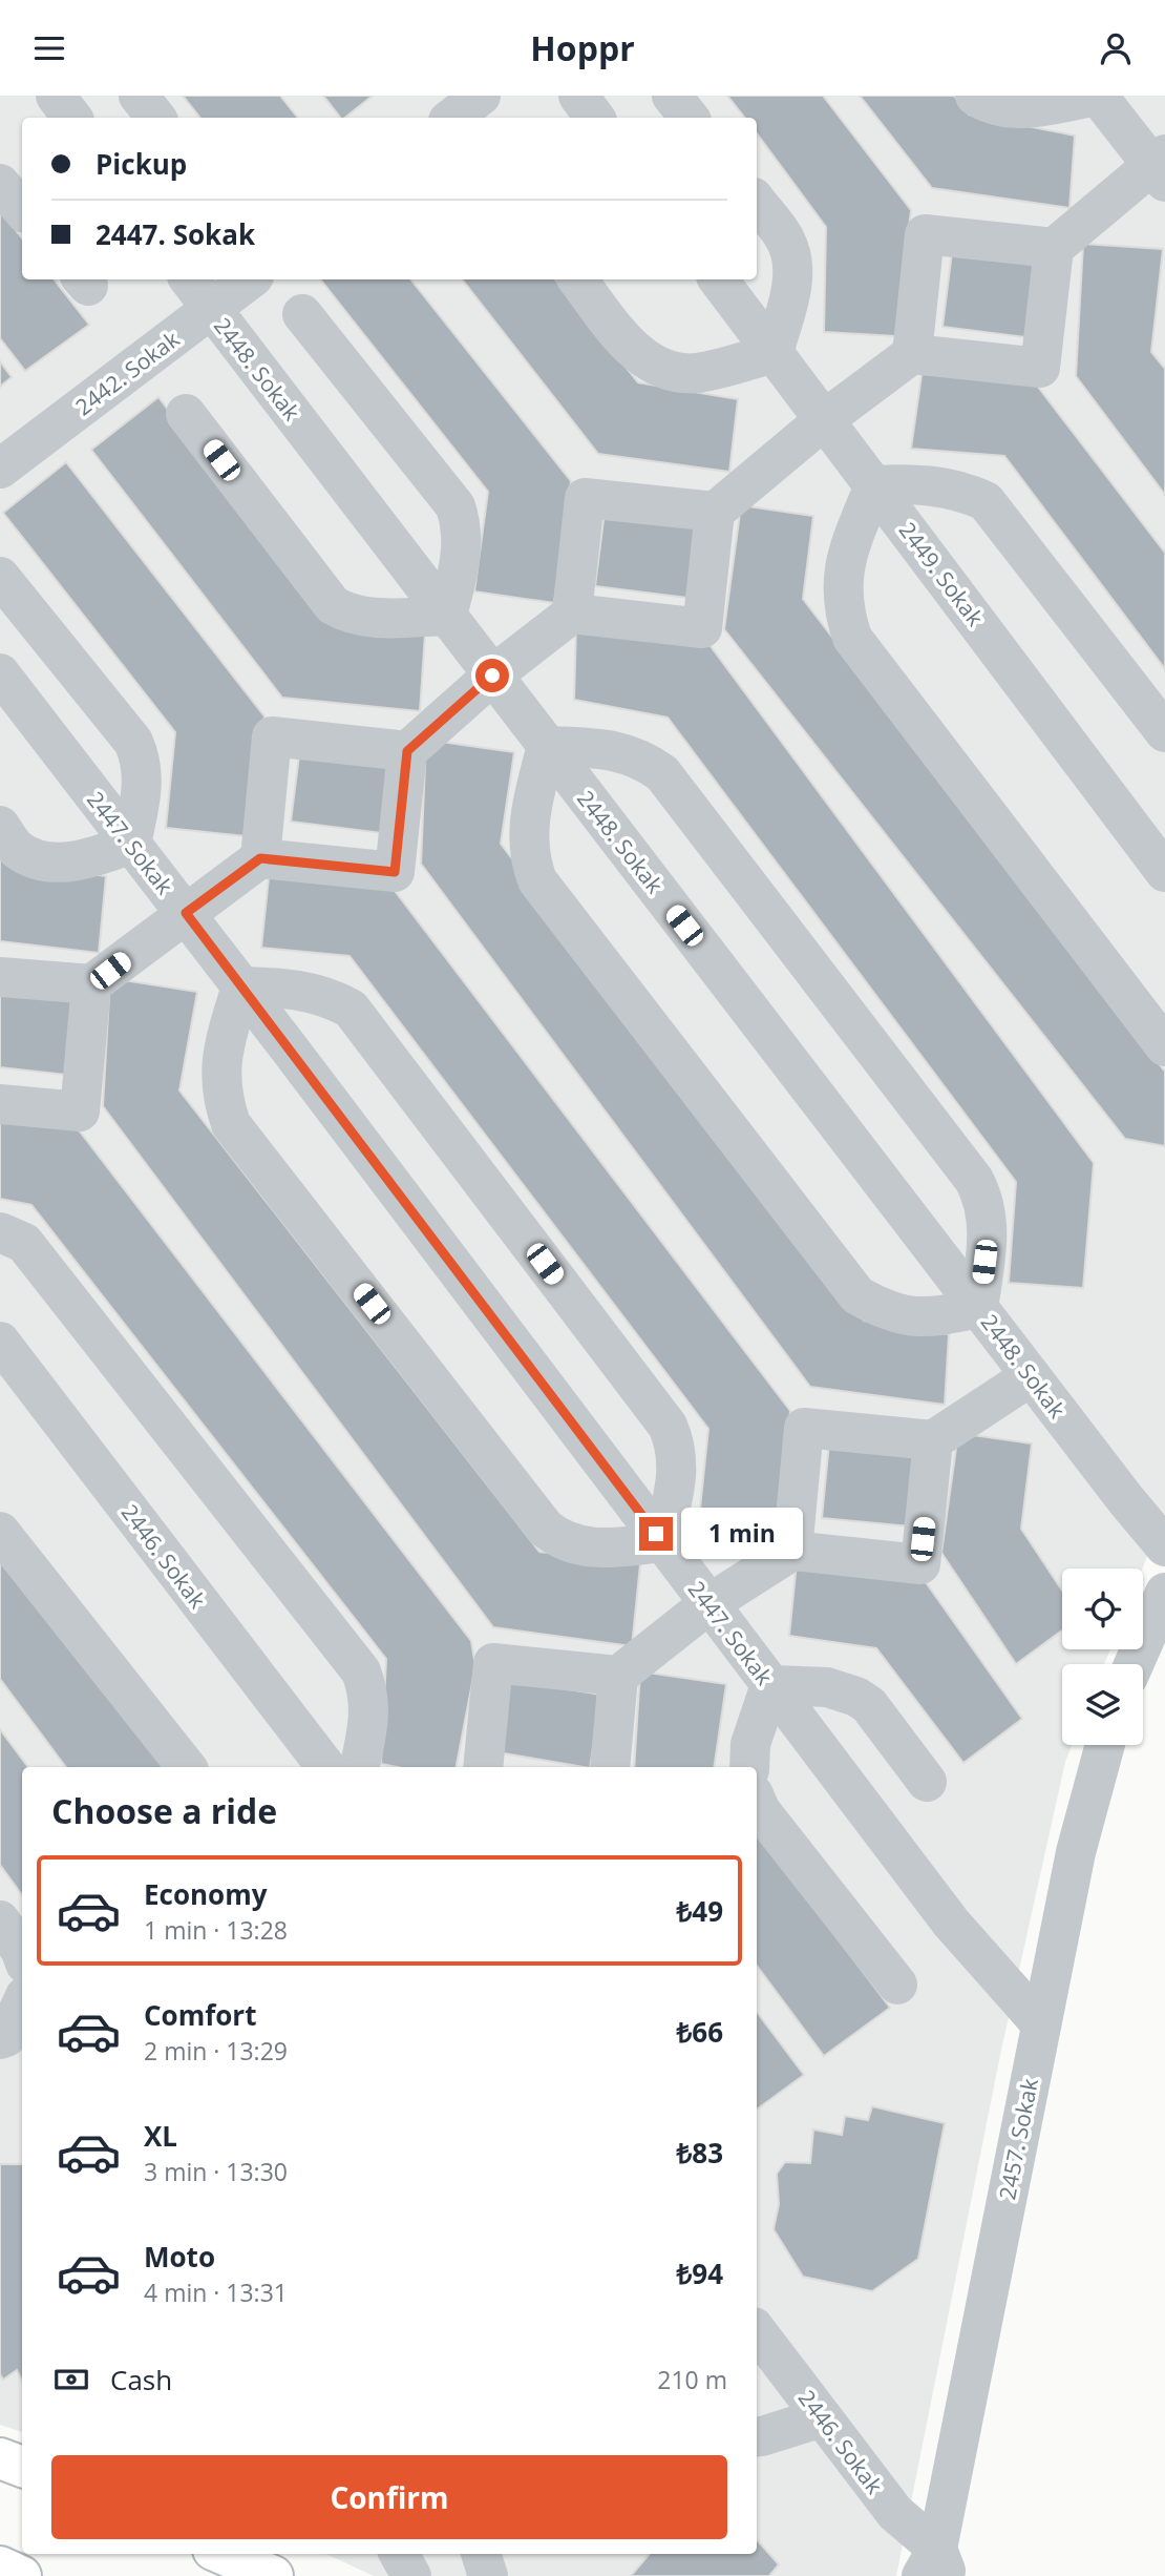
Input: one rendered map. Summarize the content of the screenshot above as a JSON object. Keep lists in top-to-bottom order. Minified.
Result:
{"streets":{"street":["2448. Sokak","2442. Sokak","2449. Sokak","2447. Sokak","2446. Sokak","2457. Sokak"]},"crossings":[["2448. Sokak","2442. Sokak"],["2447. Sokak","2457. Sokak"],["2446. Sokak","2457. Sokak"]],"page":{"header":"Hoppr","banner":["Pickup","2447. Sokak"],"bubble":"1 min","heading":"Choose a ride","list":[{"name":"Economy","note":"1 min · 13:28","value":"₺49"},{"name":"Comfort","note":"2 min · 13:29","value":"₺66"},{"name":"XL","note":"3 min · 13:30","value":"₺83"},{"name":"Moto","note":"4 min · 13:31","value":"₺94"}],"pay":["Cash","210 m"],"buttons":"Confirm"}}
